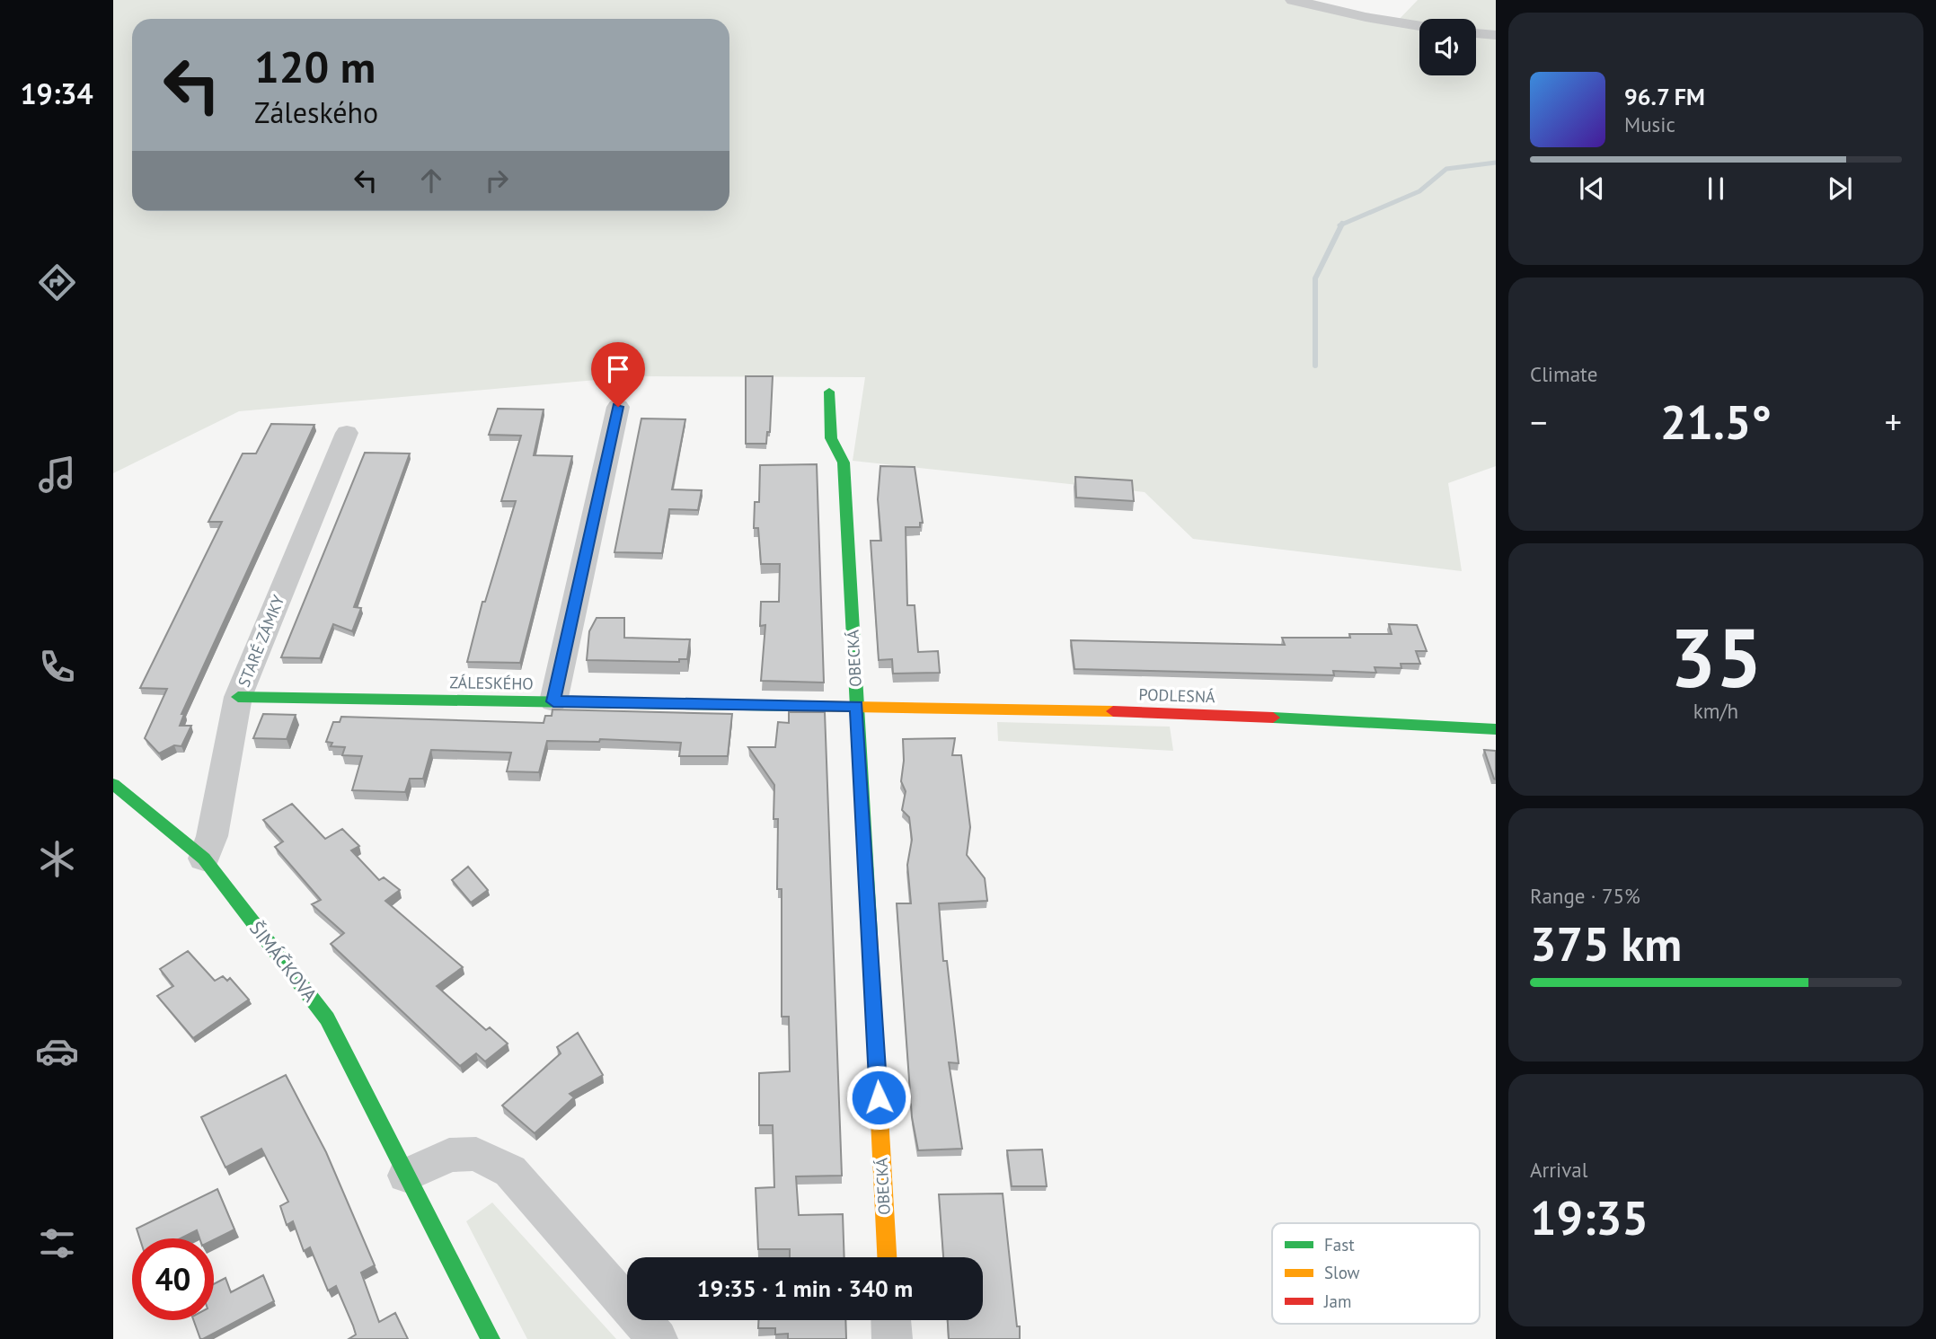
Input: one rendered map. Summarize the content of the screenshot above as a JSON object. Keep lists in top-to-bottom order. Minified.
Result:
{"streets":{"street":["STARÉ ZÁMKY","OBECKÁ","ZÁLESKÉHO","PODLESNÁ","ŠIMÁČKOVA"]},"crossings":[["STARÉ ZÁMKY","ZÁLESKÉHO"],["STARÉ ZÁMKY","ŠIMÁČKOVA"],["OBECKÁ","ZÁLESKÉHO"],["OBECKÁ","PODLESNÁ"],["ZÁLESKÉHO","PODLESNÁ"]],"legend":["Fast","Slow","Jam"],"page":{"tabs":"19:34","turn":["120 m","Záleského"],"song":["96.7 FM","Music"],"tile":["Climate",["35","km/h"],["Range · 75%","375 km"],["Arrival","19:35"]],"heat":["−","21.5°","+"],"limit":"40","trip":"19:35 · 1 min · 340 m"}}
